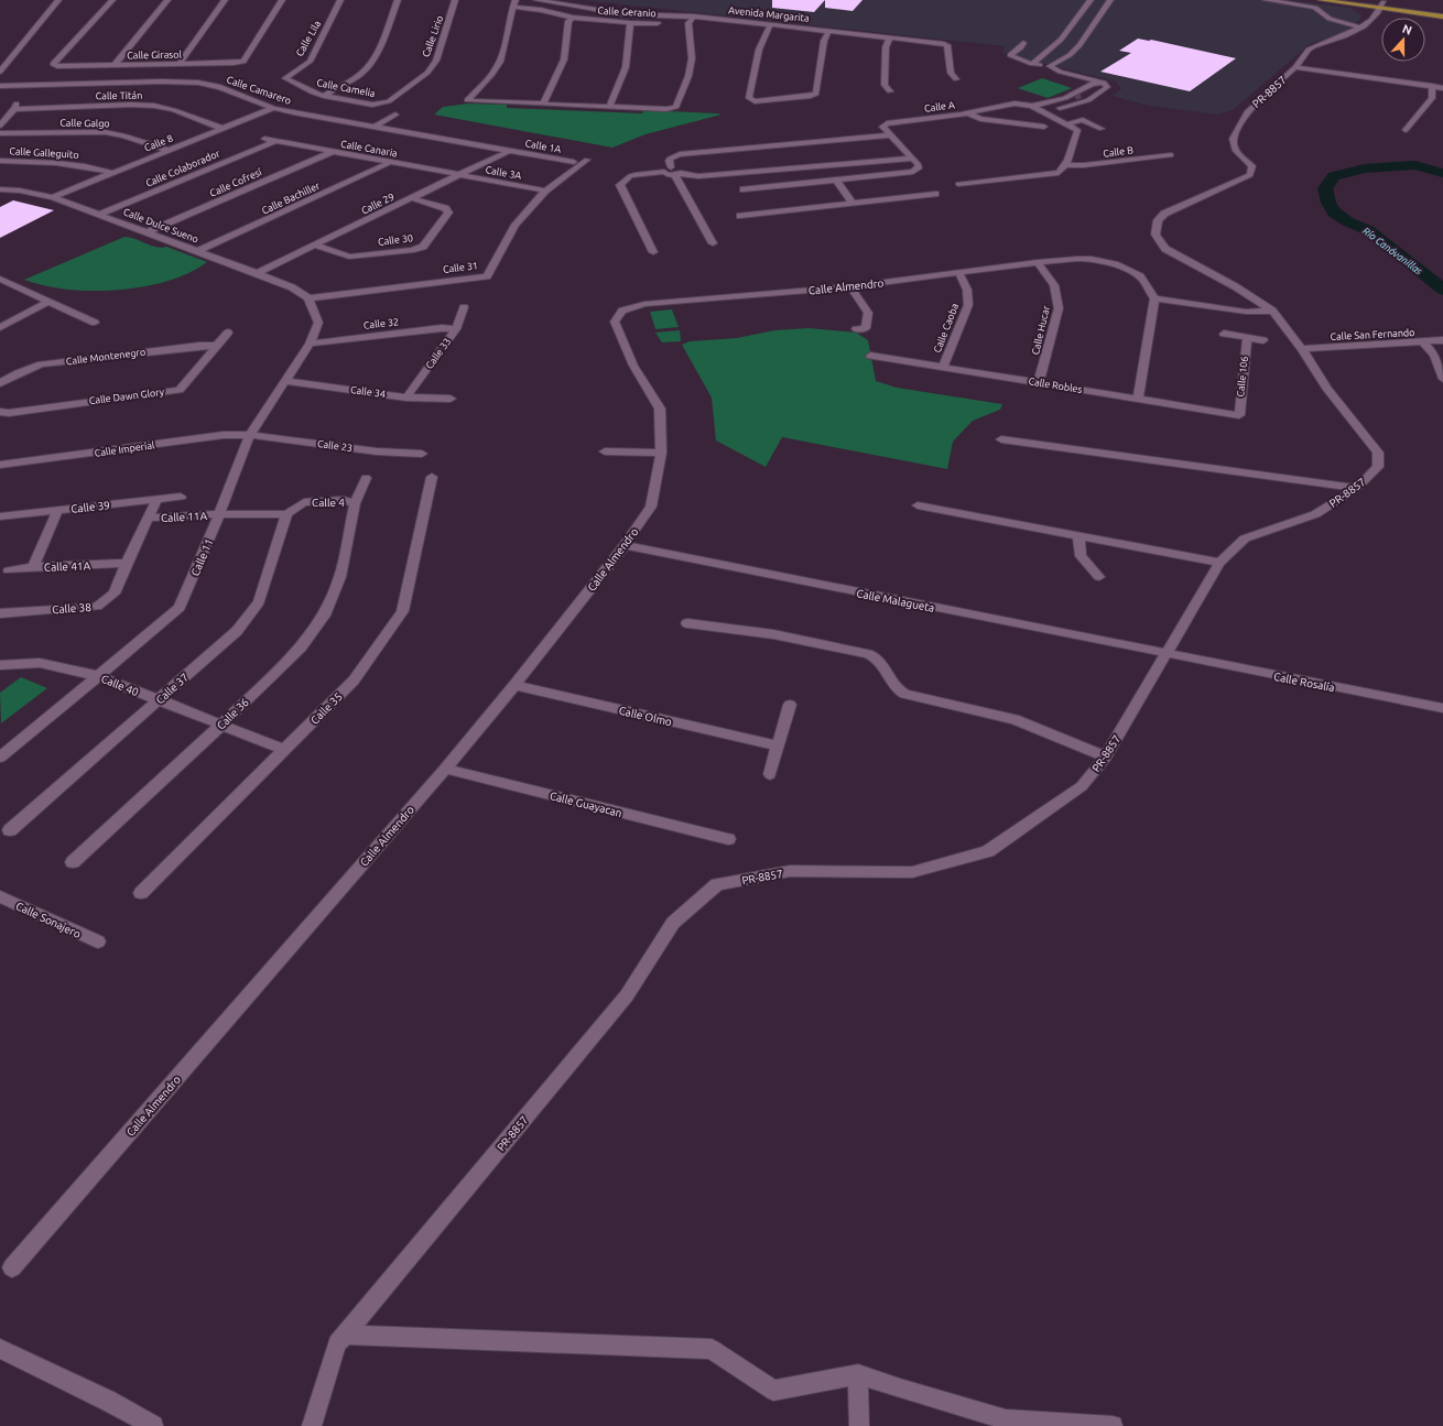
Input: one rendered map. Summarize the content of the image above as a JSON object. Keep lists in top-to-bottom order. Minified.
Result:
{"streets":{"street":["Calle Geranio","Avenida Margarita","Calle Lirio","Calle Lila","Calle Girasol","Calle Camelia","Calle Camarero","PR-8857","Calle Titán","Calle A","Calle Galgo","Calle 8","Calle 1A","Calle Canaria","Calle B","Calle Galleguito","Calle Colaborador","Calle 3A","Calle Cofresí","Calle Bachiller","Calle 29","Calle Dulce Sueno","Calle 30","Calle 31","Calle Almendro","Calle 32","Calle Caoba","Calle Hucar","Calle San Fernando","Calle 33","Calle Montenegro","Calle 106","Calle Robles","Calle 34","Calle Dawn Glory","Calle 23","Calle Imperial","Calle 4","Calle 39","Calle 11A","Calle 11","Calle 41A","Calle Malagueta","Calle 38","Calle Rosalía","Calle 40","Calle 37","Calle 35","Calle 36","Calle Olmo","Calle Guayacan","Calle Sonajero"]},"crossings":[["Calle Lirio","Calle Camelia"],["Calle Lila","Calle Camelia"],["Calle Camarero","Calle 8"],["Calle Camarero","Calle 1A"],["Calle Camarero","Calle 29"],["PR-8857","Calle San Fernando"],["PR-8857","Calle Malagueta"],["PR-8857","Calle Rosalía"],["Calle Titán","Calle 8"],["Calle Galgo","Calle 8"],["Calle 8","Calle Galleguito"],["Calle 8","Calle Dulce Sueno"],["Calle 1A","Calle 29"],["Calle Canaria","Calle Colaborador"],["Calle Canaria","Calle 3A"],["Calle Canaria","Calle Cofresí"],["Calle Canaria","Calle Bachiller"],["Calle Canaria","Calle 29"],["Calle Colaborador","Calle Dulce Sueno"],["Calle 3A","Calle 29"],["Calle 3A","Calle 31"],["Calle Cofresí","Calle Dulce Sueno"],["Calle Bachiller","Calle Dulce Sueno"],["Calle 29","Calle Dulce Sueno"],["Calle 29","Calle 30"],["Calle Dulce Sueno","Calle 31"],["Calle Dulce Sueno","Calle 11"],["Calle 31","Calle 11"],["Calle Almendro","Calle Caoba"],["Calle Almendro","Calle Hucar"],["Calle Almendro","Calle Malagueta"],["Calle Almendro","Calle Olmo"],["Calle Almendro","Calle Guayacan"],["Calle 32","Calle 33"],["Calle 32","Calle 11"],["Calle Caoba","Calle Robles"],["Calle Hucar","Calle Robles"],["Calle 33","Calle 34"],["Calle Montenegro","Calle Dawn Glory"],["Calle 106","Calle Robles"],["Calle 34","Calle 11"],["Calle 23","Calle Imperial"],["Calle 23","Calle 11"],["Calle Imperial","Calle 11"],["Calle 4","Calle 37"],["Calle 4","Calle 36"],["Calle 39","Calle 38"],["Calle 11A","Calle 11"],["Calle 11A","Calle 38"],["Calle 11","Calle 40"],["Calle 41A","Calle 38"],["Calle Malagueta","Calle Rosalía"],["Calle 40","Calle 37"],["Calle 40","Calle 35"],["Calle 40","Calle 36"]],"water":["Río Canóvanillas"],"north":"top"}
